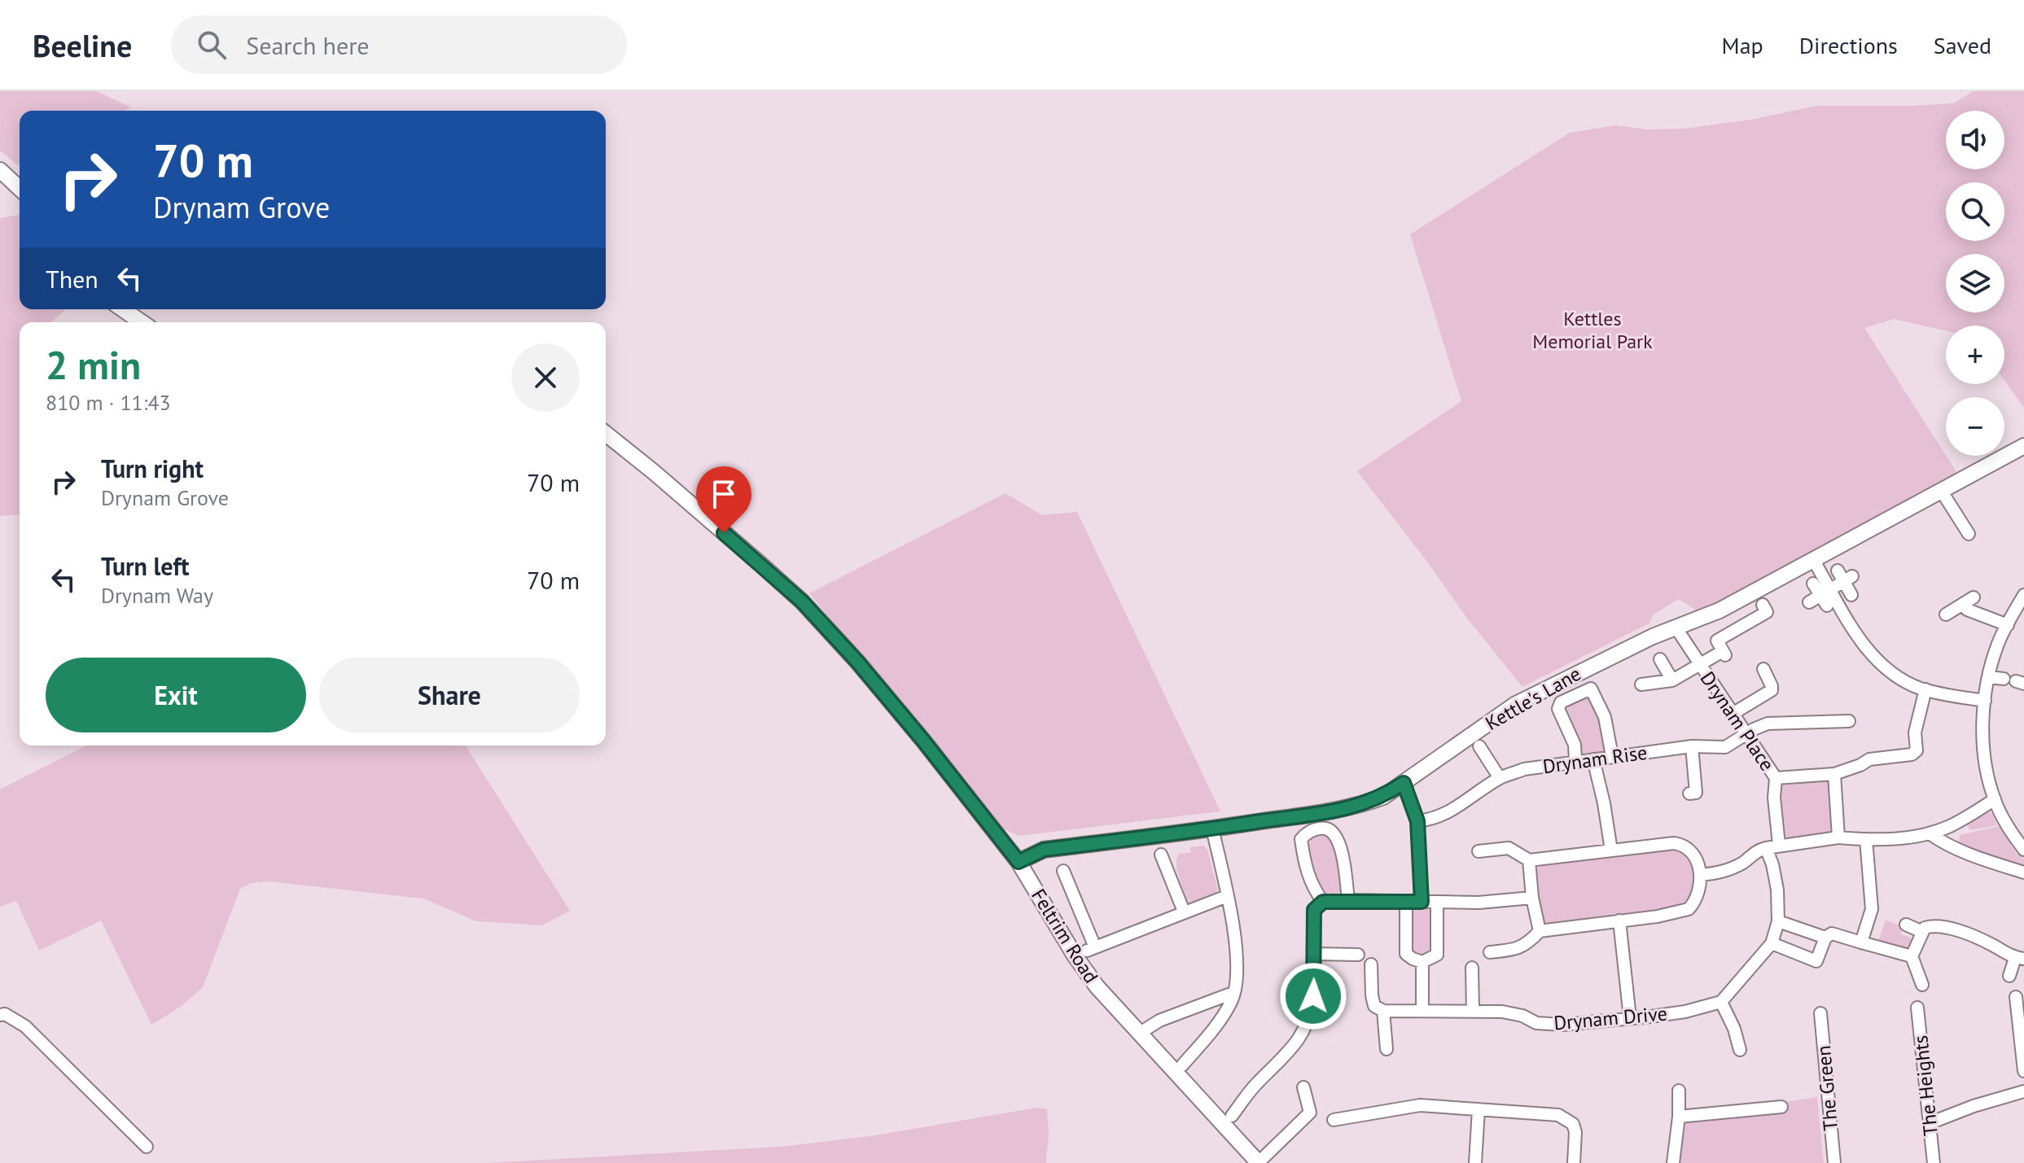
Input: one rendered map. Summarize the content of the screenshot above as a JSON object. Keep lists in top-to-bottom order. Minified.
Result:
{"streets":{"street":["Kettle's Lane","Drynam Place","Drynam Rise","Feltrim Road","Drynam Drive","The Heights","The Green"]},"crossings":[["Kettle's Lane","Drynam Place"],["Kettle's Lane","Feltrim Road"],["Drynam Place","Drynam Rise"]],"parks":["Kettles Memorial Park"],"page":{"header":"Beeline","search":"Search here","nav":["Map","Directions","Saved"],"map_buttons":["+","−"],"turn":["70 m","Drynam Grove"],"then":"Then","heading":["2 min","810 m · 11:43"],"list":[{"name":"Turn right","note":"Drynam Grove","value":"70 m"},{"name":"Turn left","note":"Drynam Way","value":"70 m"}],"buttons":["Exit","Share"]}}
